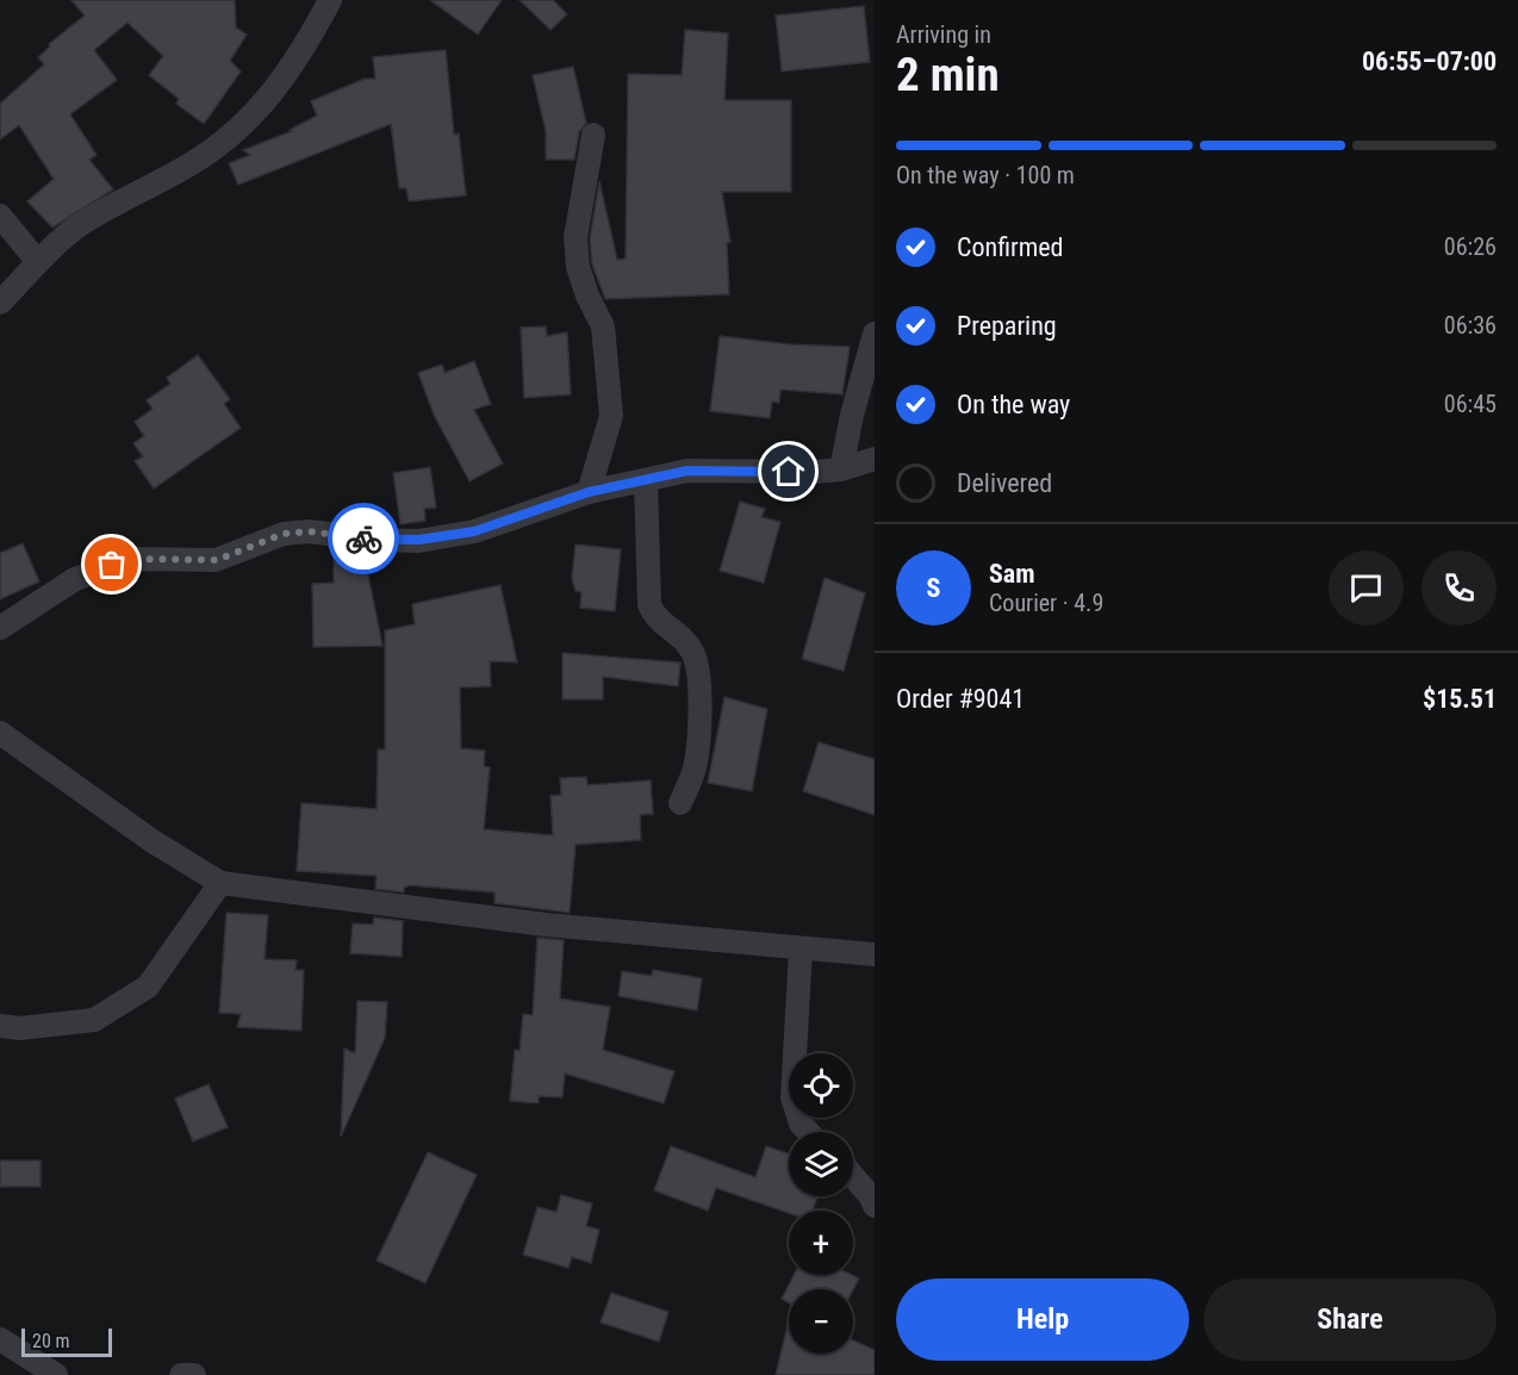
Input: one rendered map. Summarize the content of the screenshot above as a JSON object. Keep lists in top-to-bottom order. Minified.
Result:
{"scale_bar":"20 m","page":{"heading":["2 min","Arriving in","06:55–07:00"],"panel":["Sam","Courier · 4.9","Order #9041","$15.51"],"bar":"On the way · 100 m","list":[["Confirmed","06:26"],["Preparing","06:36"],["On the way","06:45"],"Delivered"],"round":"S","map_buttons":["+","−"],"buttons":["Help","Share"],"scale":"20 m"}}
